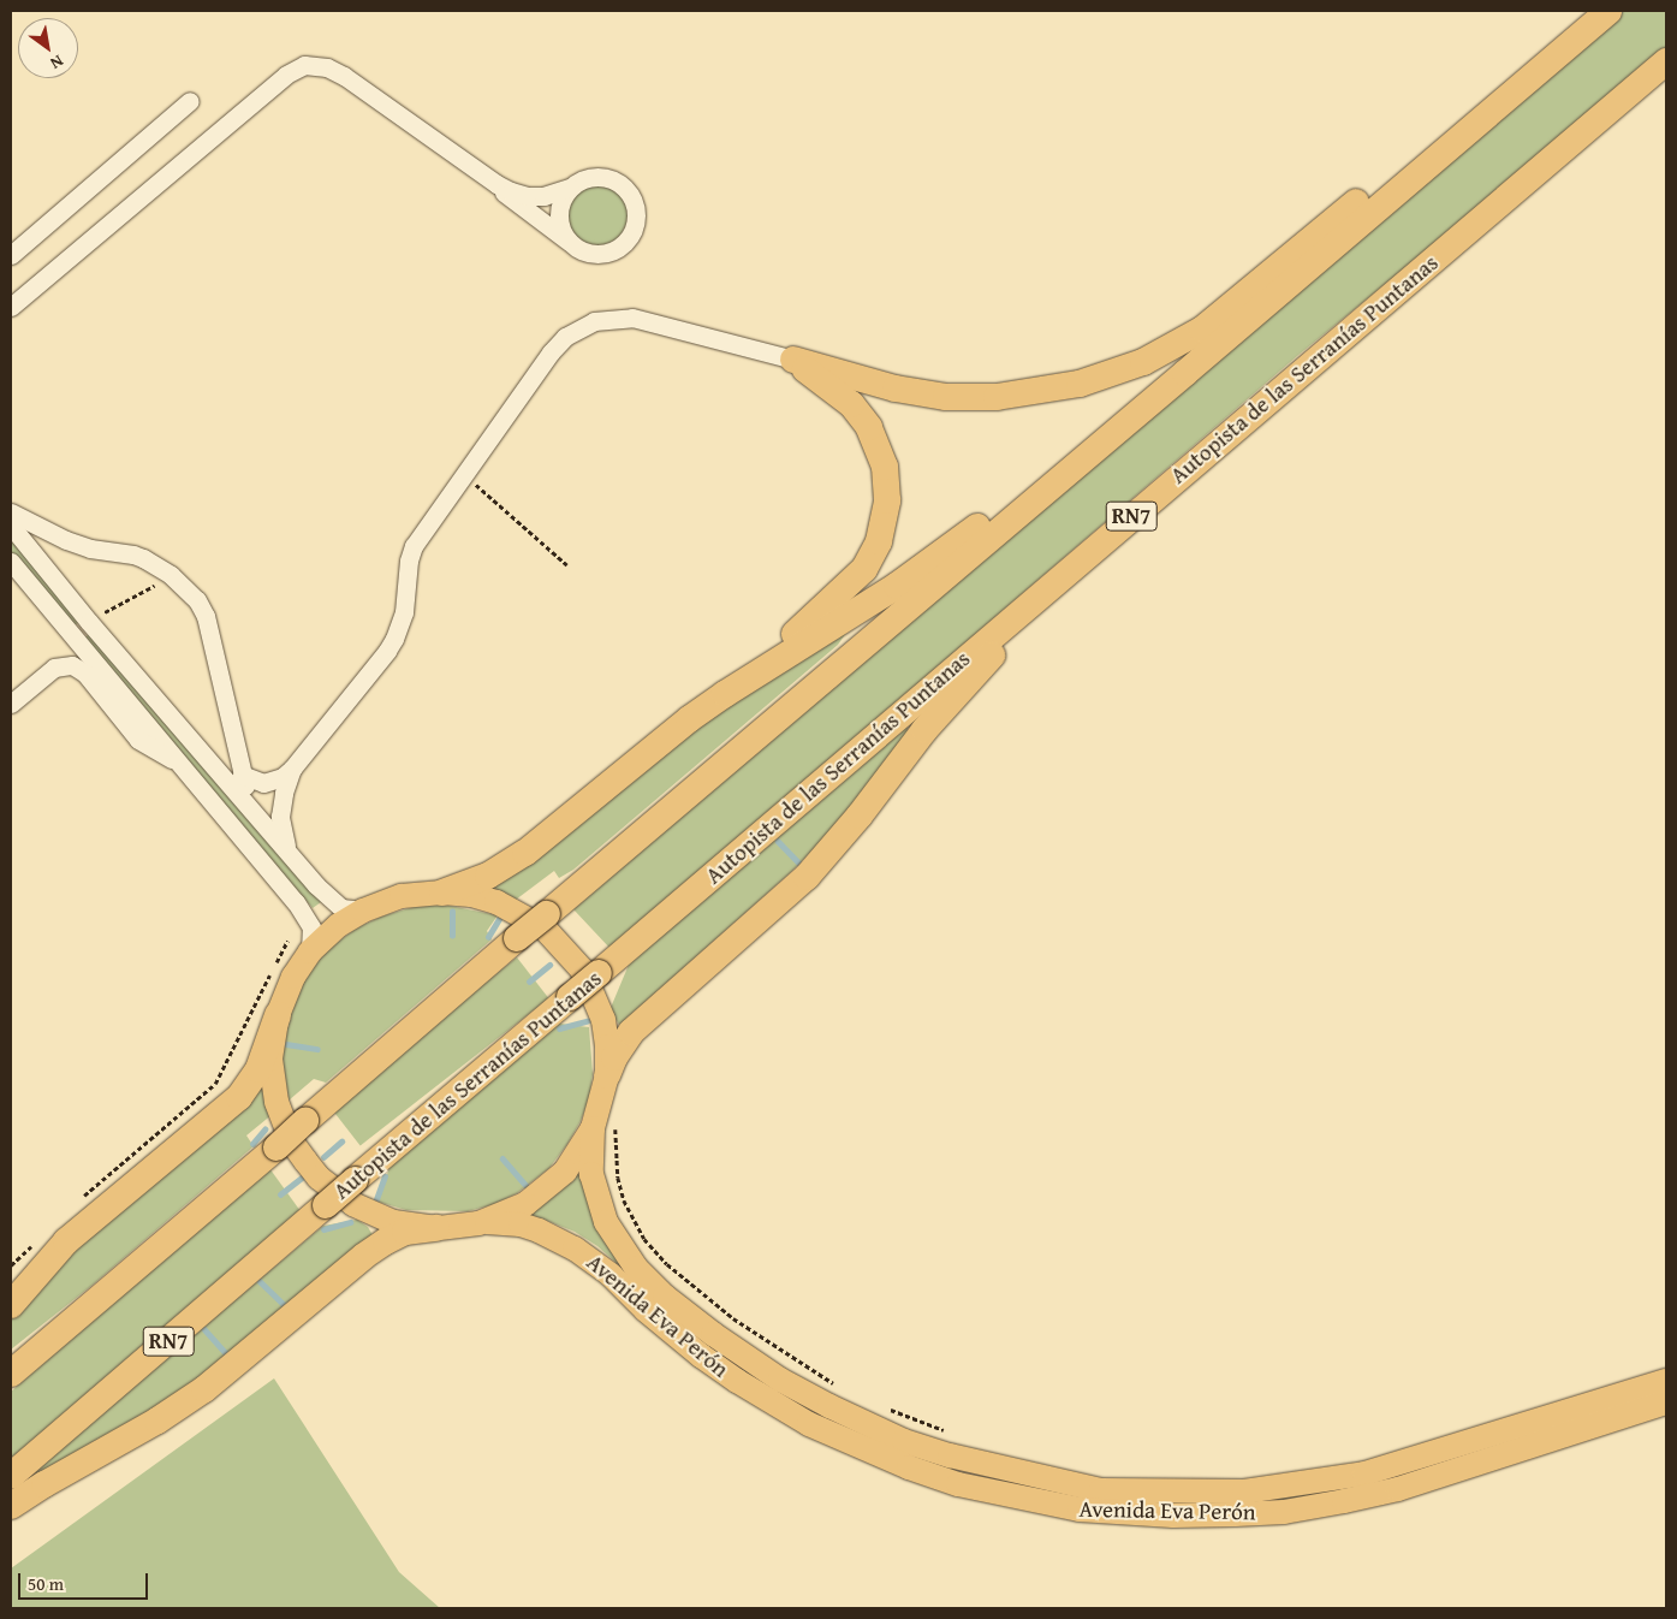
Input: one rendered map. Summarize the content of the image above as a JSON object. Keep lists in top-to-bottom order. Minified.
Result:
{"streets":{"highway":["Autopista de las Serranías Puntanas","RN7"],"main road":["Avenida Eva Perón"]},"scale_bar":"50 m","north":"bottom right"}
